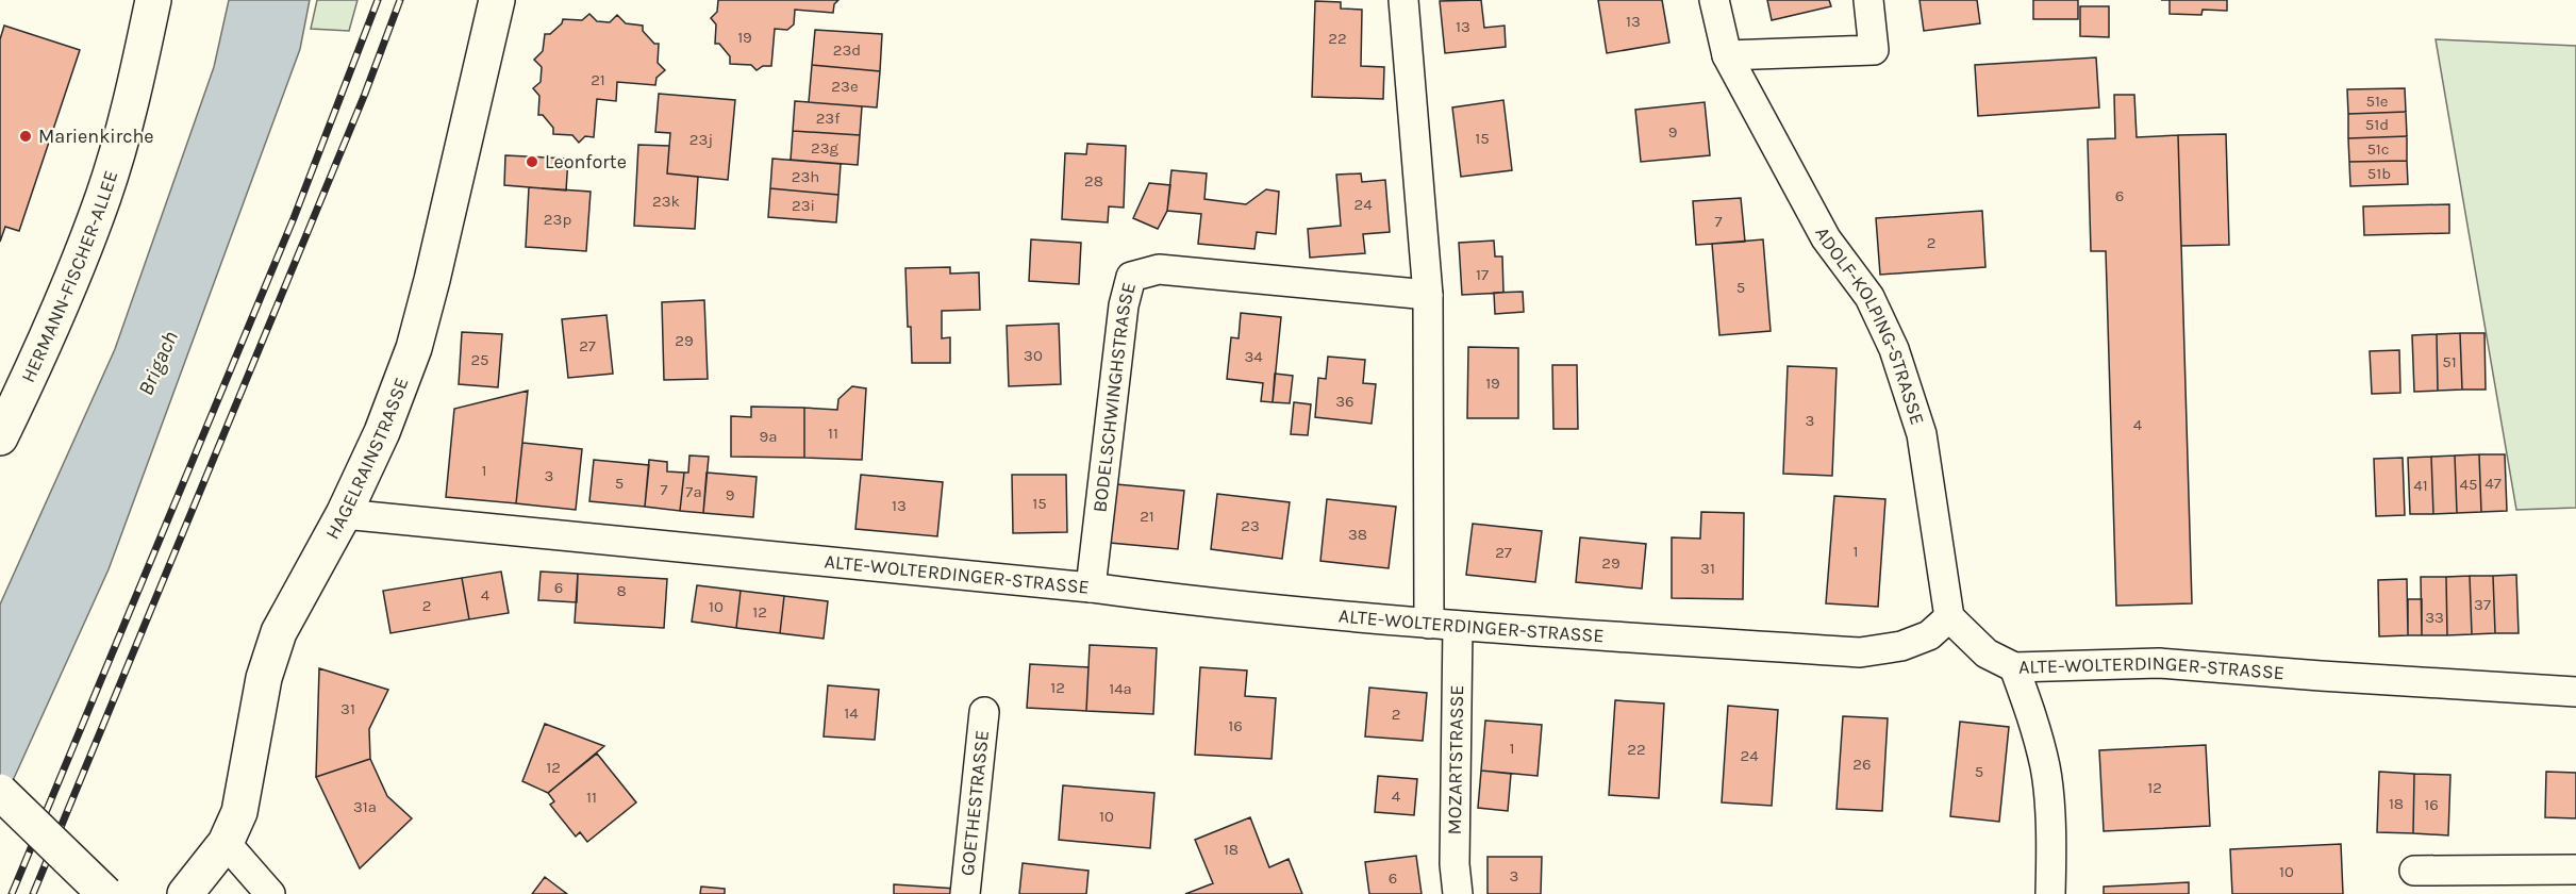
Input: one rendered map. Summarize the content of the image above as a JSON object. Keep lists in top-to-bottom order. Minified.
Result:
{"streets":{"main road":["HERMANN-FISCHER-ALLEE","HAGELRAINSTRASSE"],"street":["ADOLF-KOLPING-STRASSE","BODELSCHWINGHSTRASSE","ALTE-WOLTERDINGER-STRASSE","MOZARTSTRASSE","GOETHESTRASSE"]},"crossings":[["ADOLF-KOLPING-STRASSE","ALTE-WOLTERDINGER-STRASSE"],["BODELSCHWINGHSTRASSE","ALTE-WOLTERDINGER-STRASSE"],["HAGELRAINSTRASSE","ALTE-WOLTERDINGER-STRASSE"],["ALTE-WOLTERDINGER-STRASSE","MOZARTSTRASSE"]],"water":["Brigach"],"places":["Marienkirche","Leonforte"],"house_numbers":["13","13","19","22","23d","21","23e","51e","23f","51d","9","15","23j","23g","51c","51b","23h","28","6","23k","24","23i","23p","7","2","17","5","29","27","30","34","25","51","19","36","3","4","11","9a","1","3","5","47","45","41","7","7a","9","15","13","21","23","38","1","27","29","31","6","8","4","37","2","10","12","33","12","14a","31","14","2","16","1","22","24","26","12","5","12","4","11","18","16","31a","10","18","10","3","6"]}
